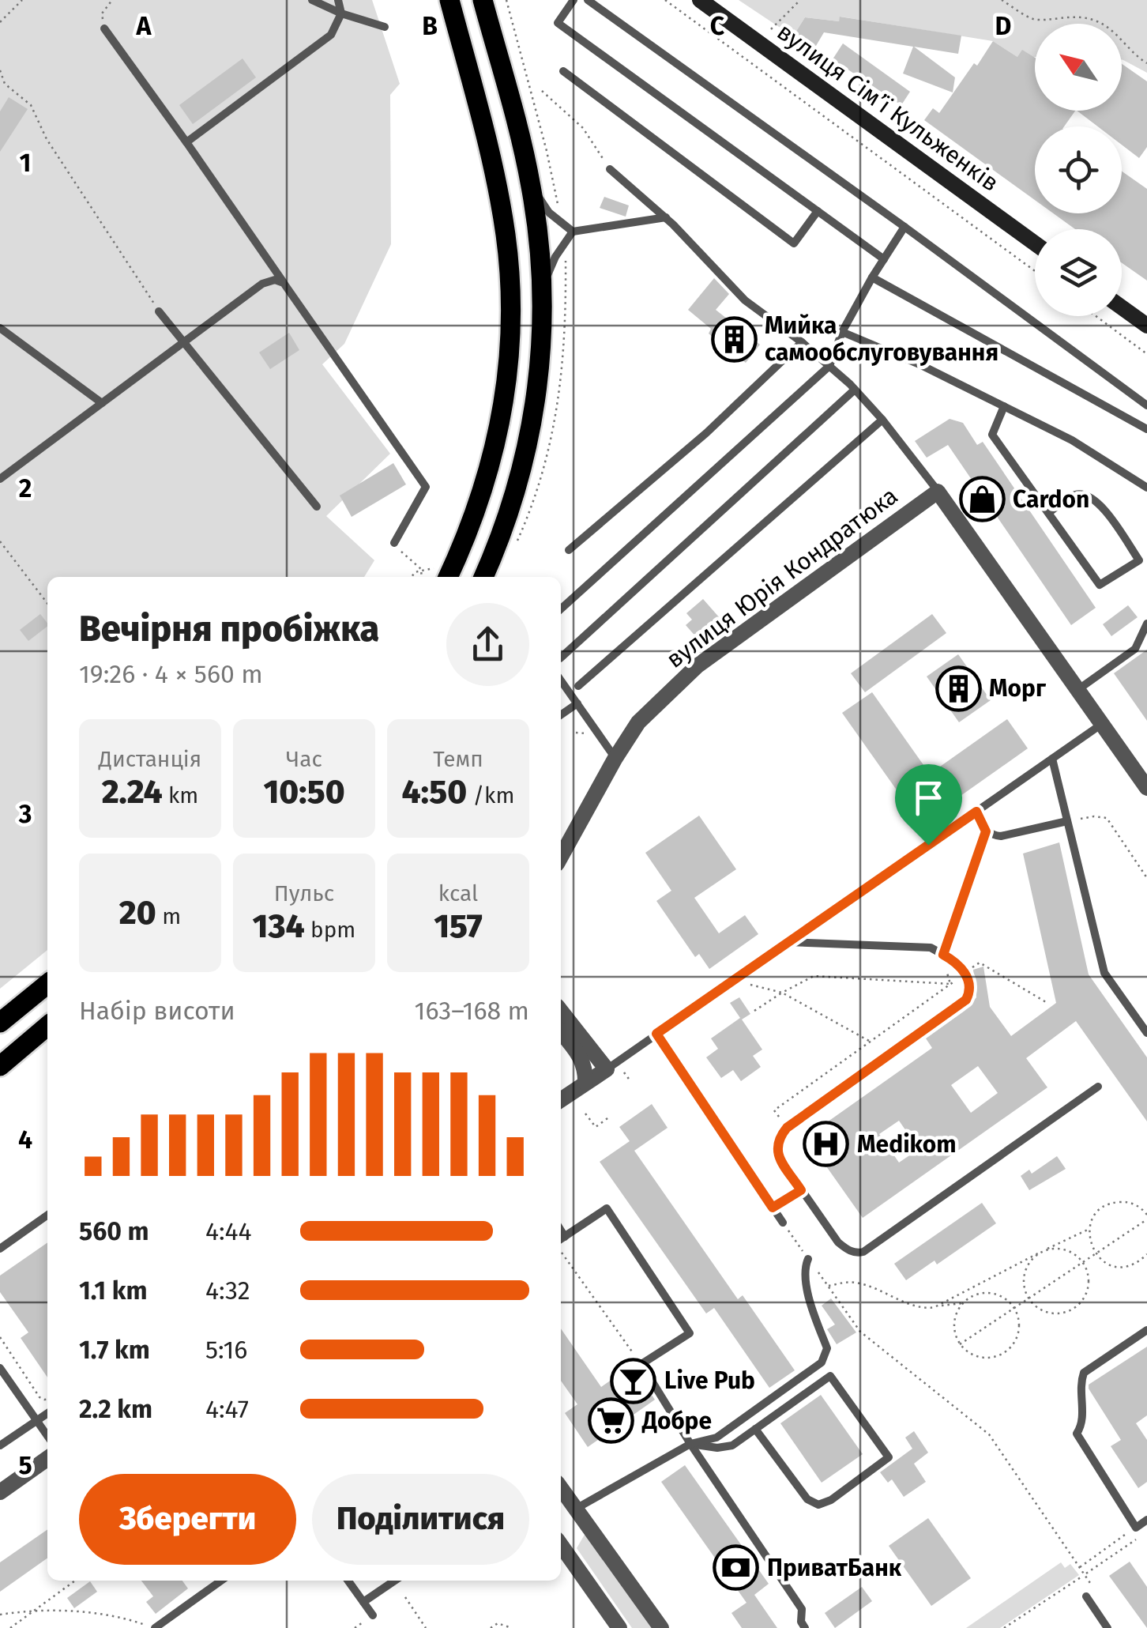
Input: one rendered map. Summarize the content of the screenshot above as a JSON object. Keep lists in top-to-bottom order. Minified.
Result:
{"streets":{"main road":["вулиця Сімʼї Кульженків"],"street":["вулиця Юрія Кондратюка"]},"places":{"building":["Мийка самообслуговування","Морг"],"shop":["Cardon"],"hospital":["Medikom"],"bar":["Live Pub"],"supermarket":["Добре"],"bank":["ПриватБанк"]},"north":"top left","page":{"heading":["Вечірня пробіжка","19:26 · 4 × 560 m"],"stats":[["Дистанція","2.24 km"],["Час","10:50"],["Темп","4:50 /km"],["20 m"],["Пульс","134 bpm"],["kcal","157"]],"chart":["Набір висоти","163–168 m"],"list":[{"name":"560 m","note":"4:44"},{"name":"1.1 km","note":"4:32"},{"name":"1.7 km","note":"5:16"},{"name":"2.2 km","note":"4:47"}],"buttons":["Зберегти","Поділитися"]},"grid":{"columns":["A","B","C","D"],"rows":["1","2","3","4","5"]}}
